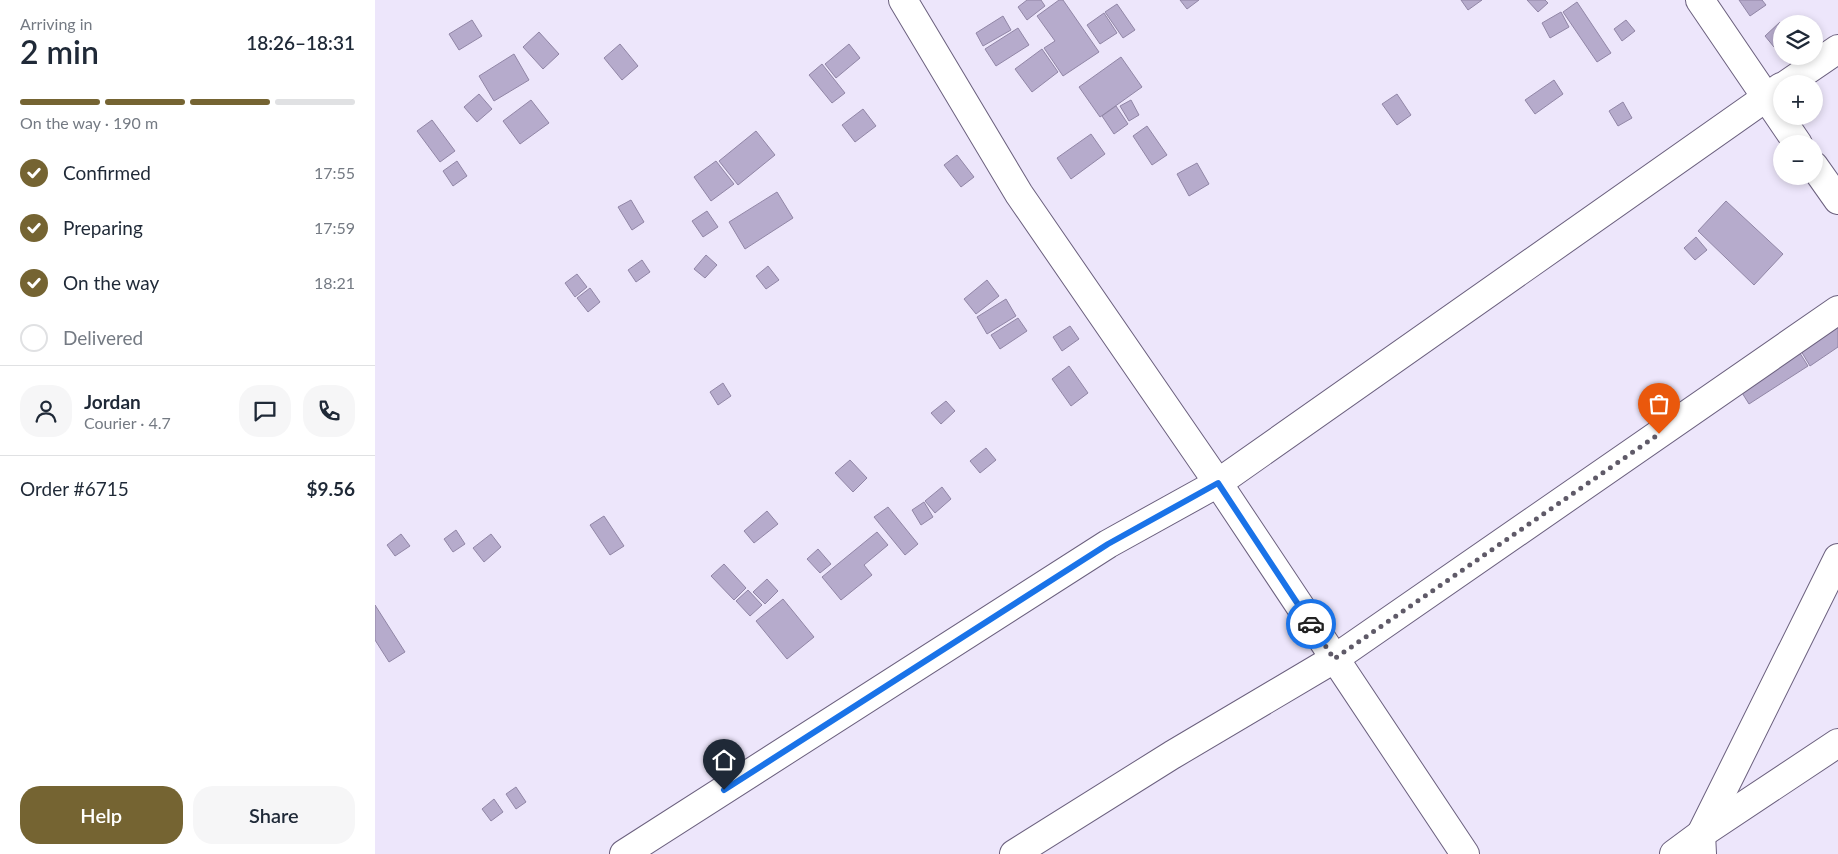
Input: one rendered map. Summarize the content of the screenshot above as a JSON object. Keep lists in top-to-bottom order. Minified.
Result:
{"page":{"heading":["2 min","Arriving in","18:26–18:31"],"panel":["Jordan","Courier · 4.7","Order #6715","$9.56"],"map_buttons":["+","−"],"bar":"On the way · 190 m","list":[["Confirmed","17:55"],["Preparing","17:59"],["On the way","18:21"],"Delivered"],"buttons":["Help","Share"]}}
